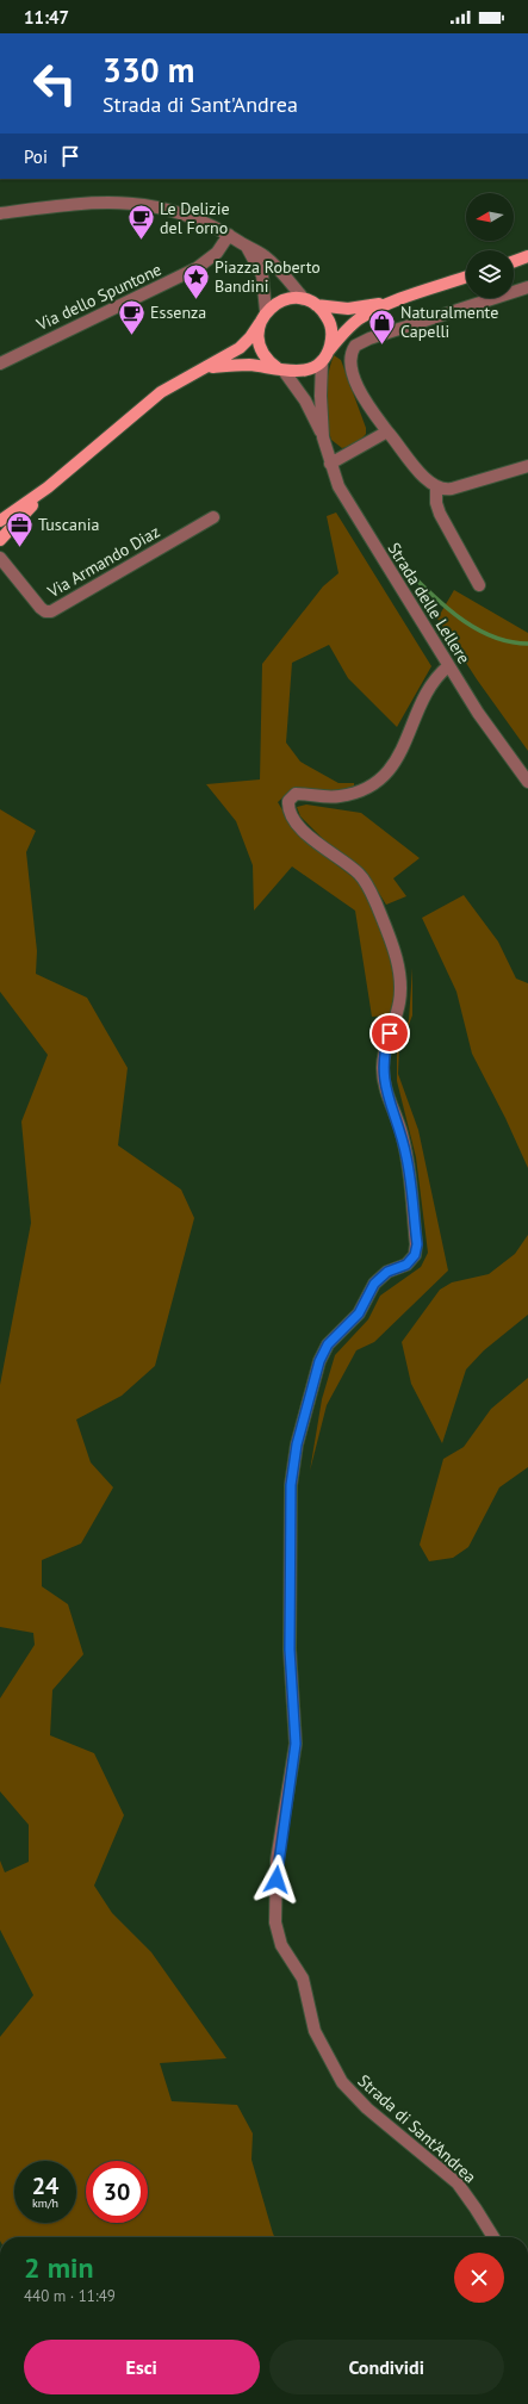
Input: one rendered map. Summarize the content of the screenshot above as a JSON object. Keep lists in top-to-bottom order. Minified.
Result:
{"streets":{"street":["Via dello Spuntone","Via Armando Diaz","Strada delle Lellere","Strada di Sant'Andrea"]},"crossings":[["Strada delle Lellere","Strada di Sant'Andrea"]],"places":{"cafe":["Le Delizie del Forno","Essenza"],"place":["Piazza Roberto Bandini"],"shop":["Naturalmente Capelli"],"office":["Tuscania"]},"north":"left","page":{"status":"11:47","turn":["330 m","Strada di Sant'Andrea"],"then":"Poi","speed":"24 km/h","limit":"30","heading":["2 min","440 m · 11:49"],"buttons":["Esci","Condividi"]}}
